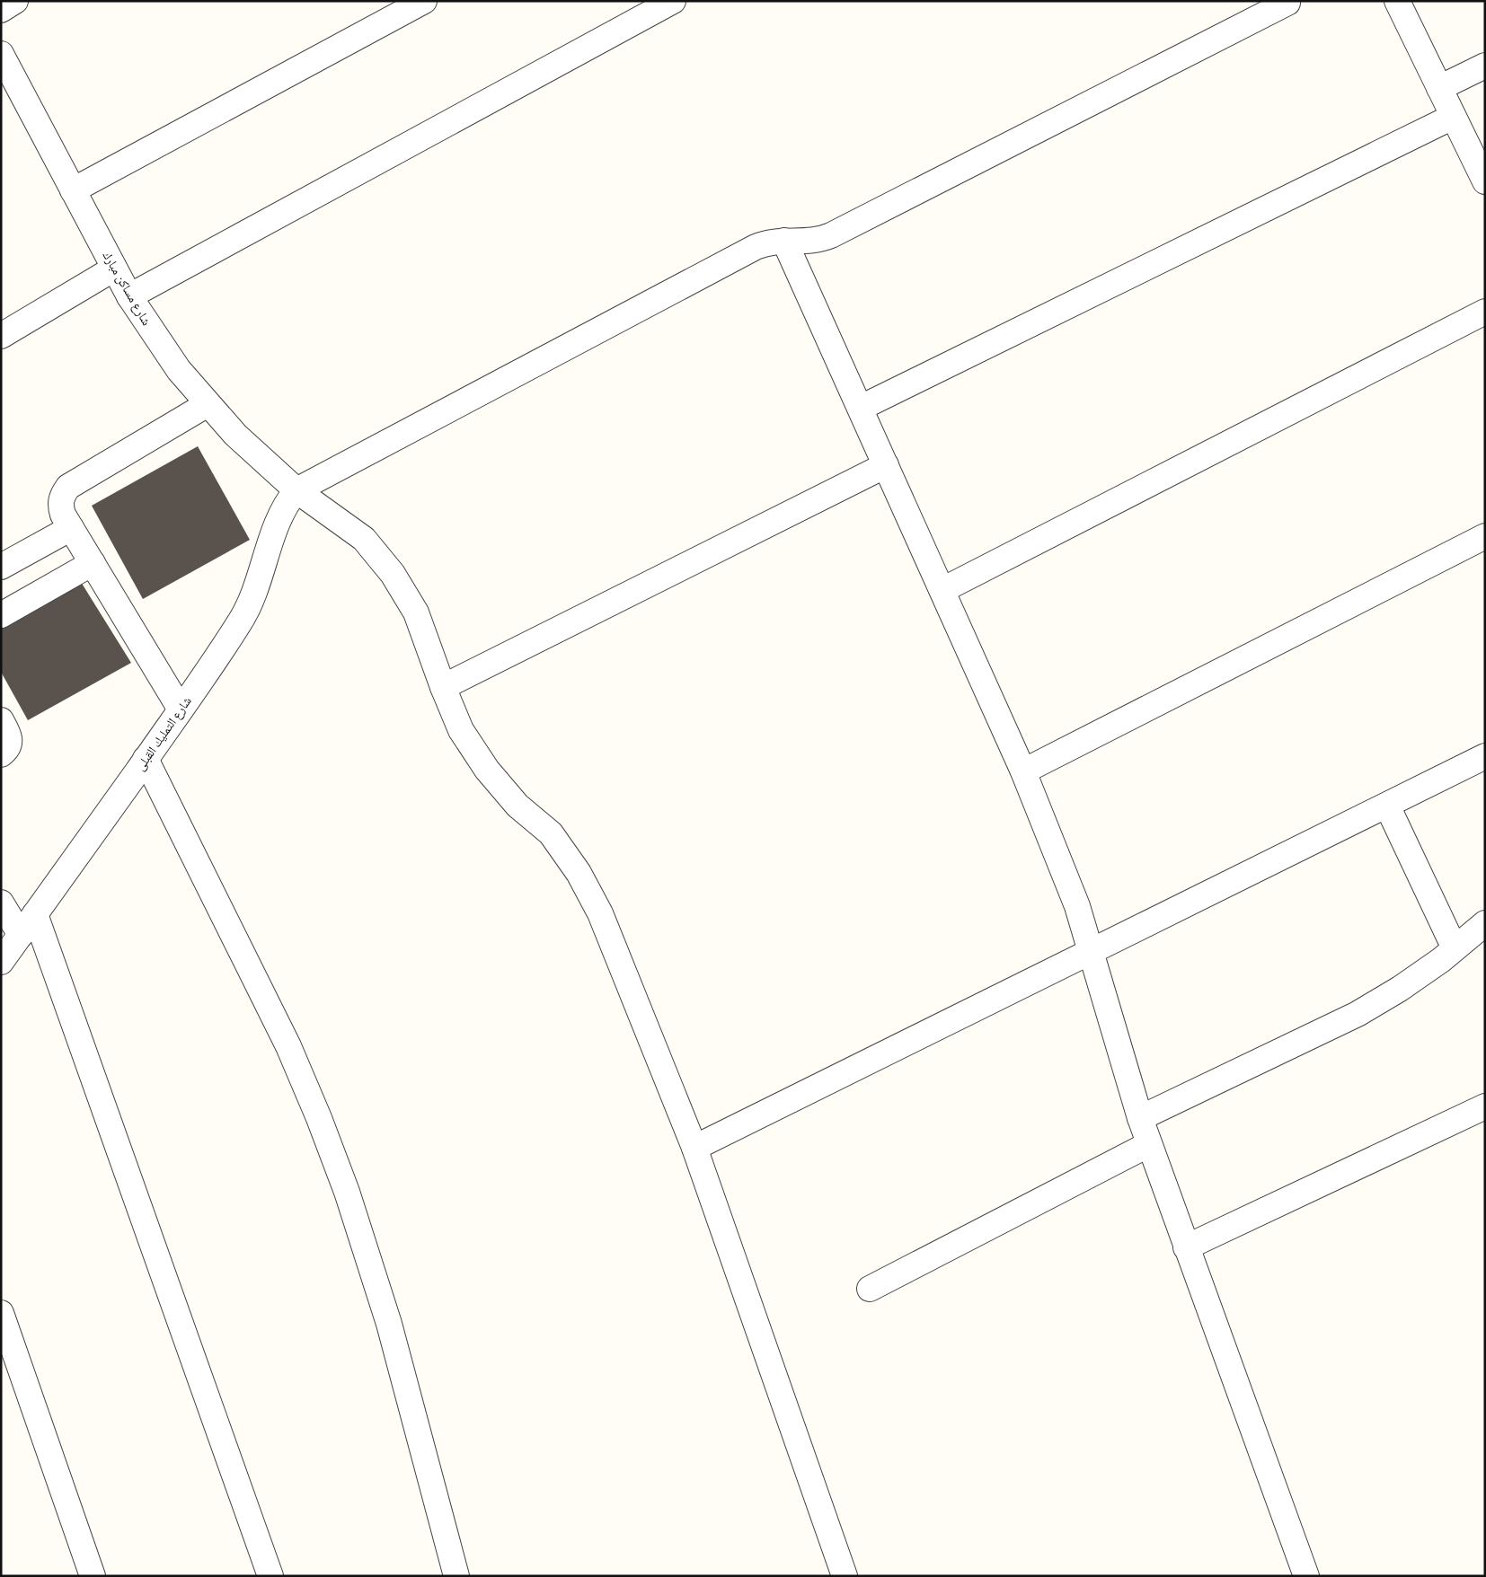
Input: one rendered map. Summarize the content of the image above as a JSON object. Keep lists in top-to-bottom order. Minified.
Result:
{"streets":{"street":["شارع مساكن مبارك","شارع التمليك القبلى"]},"crossings":[["شارع مساكن مبارك","شارع التمليك القبلى"]]}
